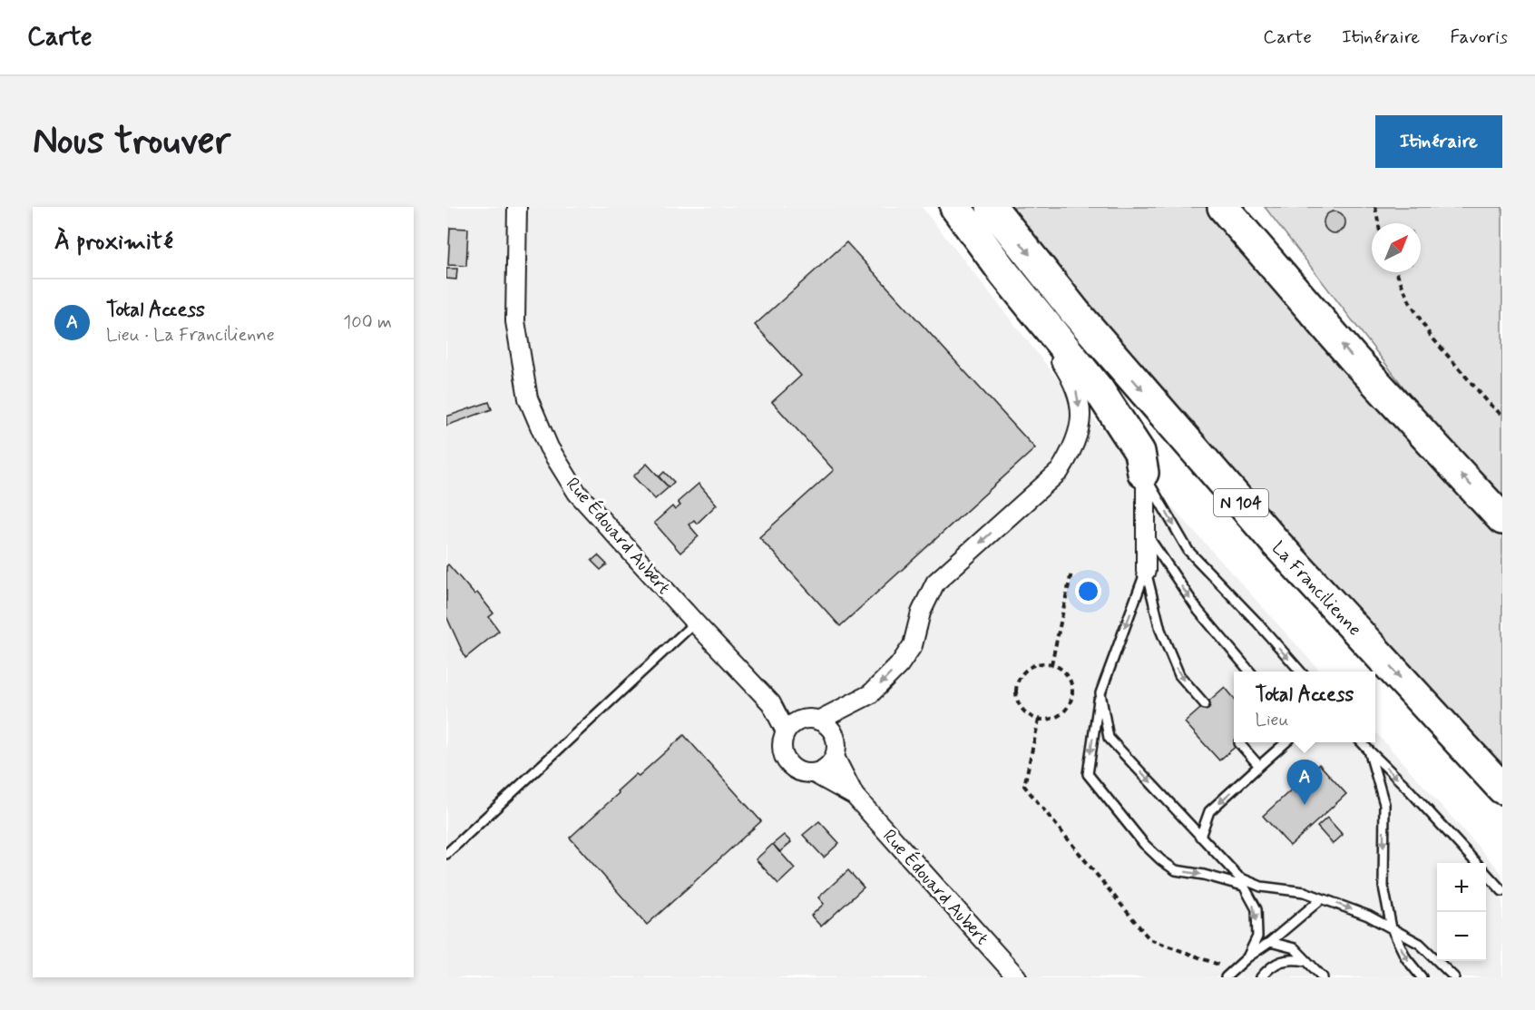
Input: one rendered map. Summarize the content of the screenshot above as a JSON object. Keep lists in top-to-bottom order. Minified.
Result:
{"streets":{"highway":["N 104","La Francilienne"],"street":["Rue Édouard Aubert"]},"north":"top right","page":{"header":"Carte","nav":["Carte","Itinéraire","Favoris"],"buttons":"Itinéraire","title":"Nous trouver","heading":"À proximité","list":[{"mark":"A","name":"Total Access","note":"Lieu · La Francilienne","value":"100 m"}],"popup":["Total Access","Lieu"],"pins":"A","map_buttons":["+","−"]}}
